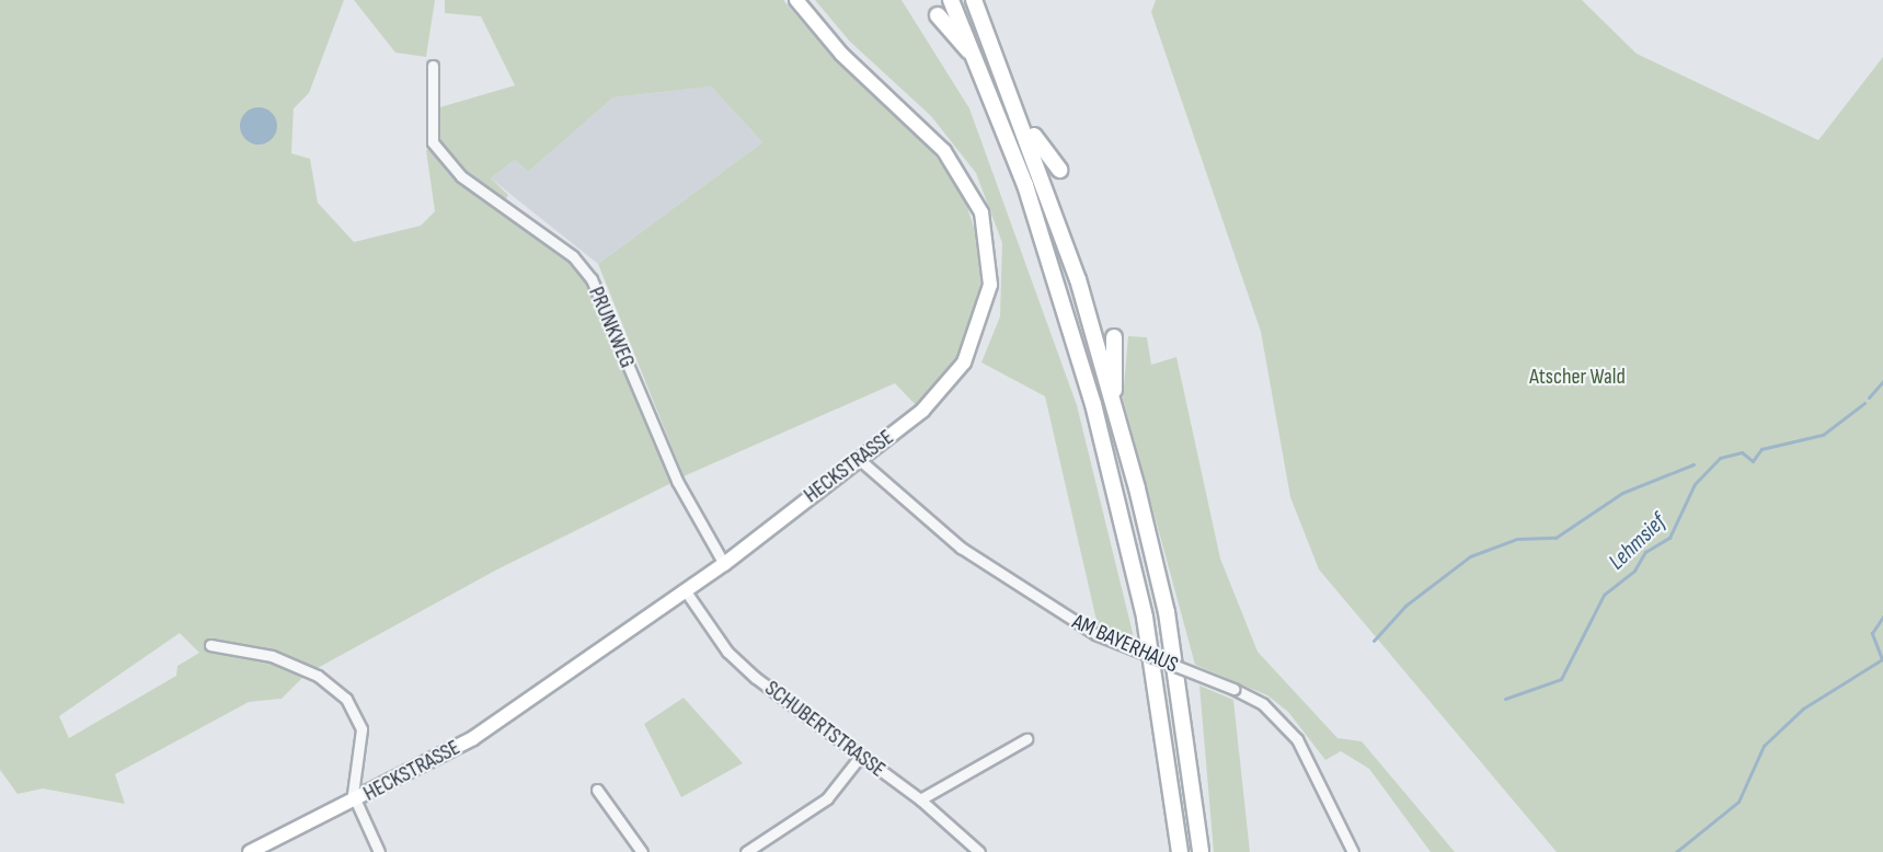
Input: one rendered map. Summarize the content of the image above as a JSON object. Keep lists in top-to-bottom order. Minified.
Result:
{"streets":{"main road":["HECKSTRASSE"],"street":["PRUNKWEG","AM BAYERHAUS","SCHUBERTSTRASSE"]},"crossings":[["PRUNKWEG","HECKSTRASSE"],["HECKSTRASSE","AM BAYERHAUS"],["HECKSTRASSE","SCHUBERTSTRASSE"]],"water":["Lehmsief"],"parks":["Atscher Wald"]}
